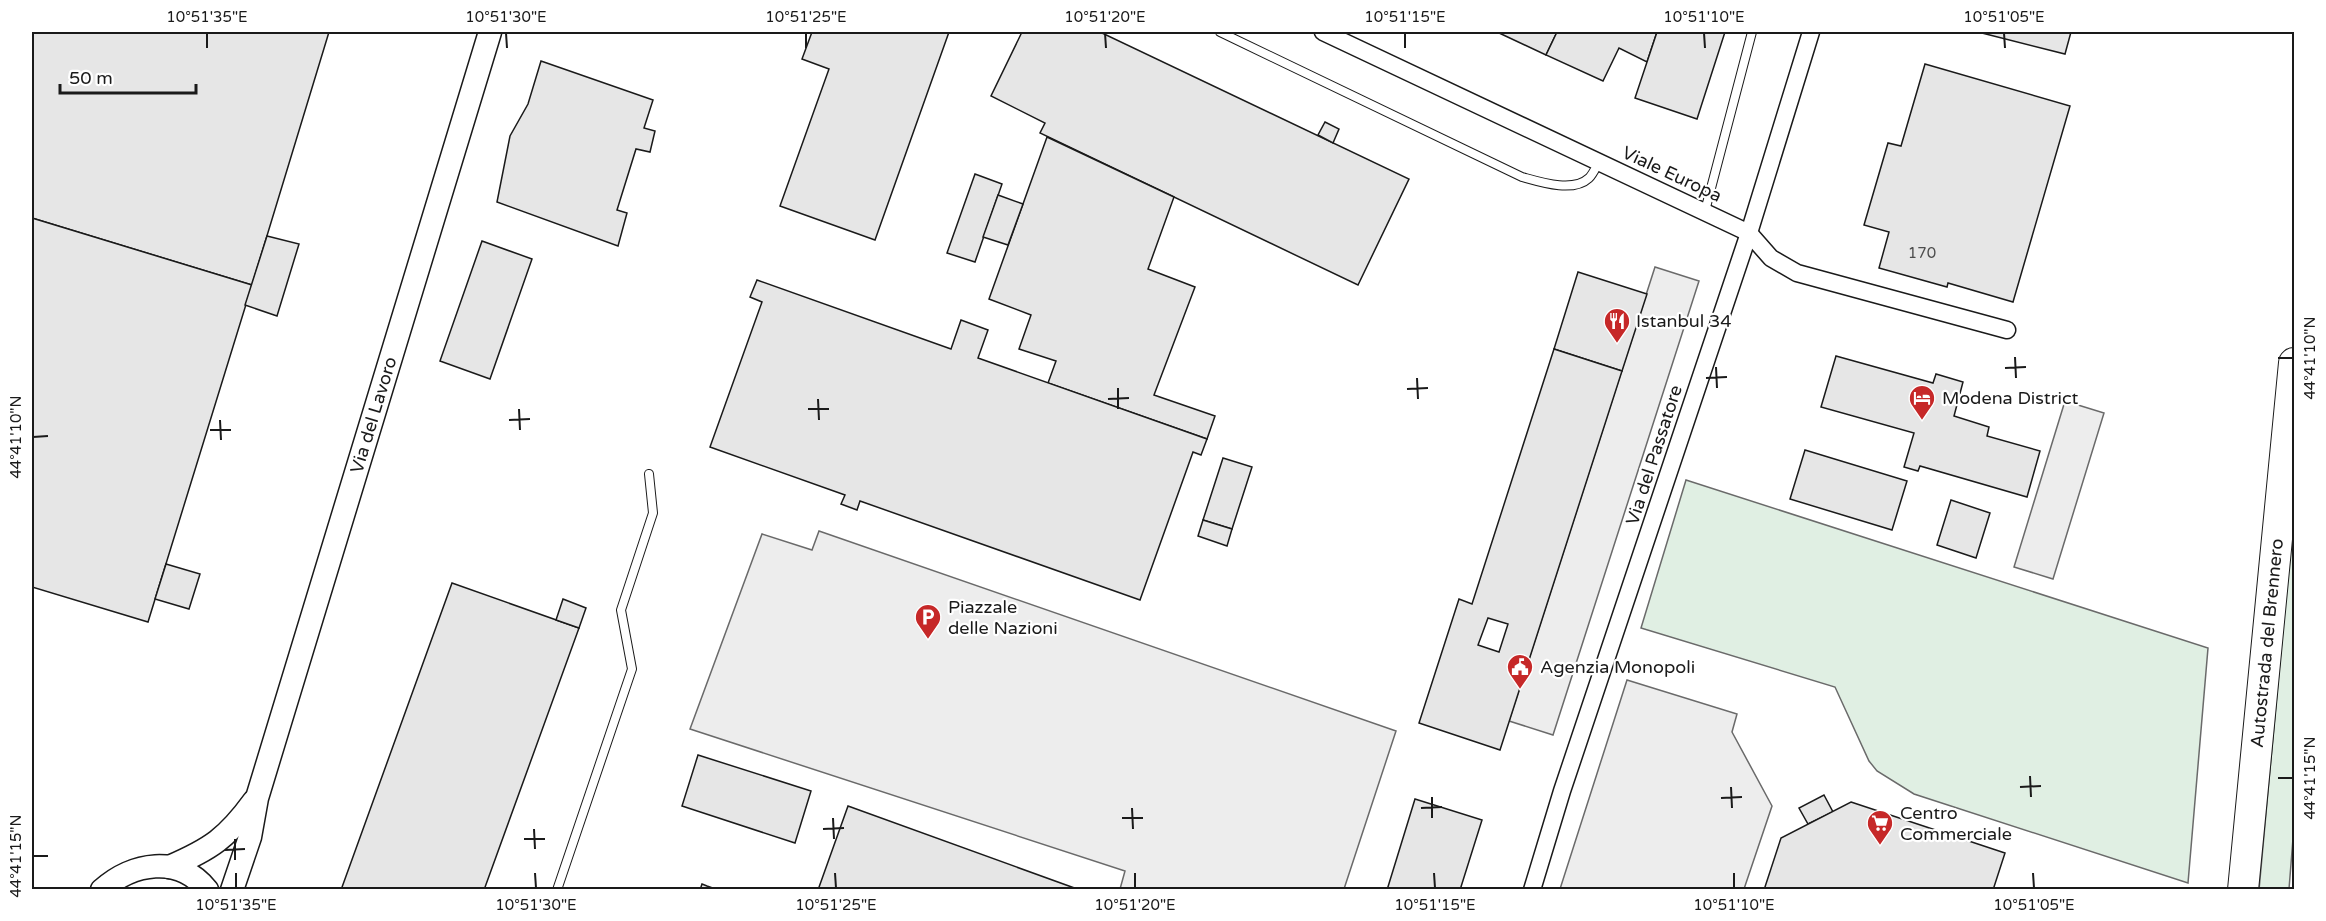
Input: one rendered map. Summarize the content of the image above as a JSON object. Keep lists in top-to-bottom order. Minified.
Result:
{"streets":{"highway":["Autostrada del Brennero"],"main road":["Via del Lavoro"],"street":["Viale Europa","Via del Passatore"]},"crossings":[["Viale Europa","Via del Passatore"]],"places":{"restaurant":["Istanbul 34"],"hotel":["Modena District"],"parking":["Piazzale delle Nazioni"],"public building":["Agenzia Monopoli"],"supermarket":["Centro Commerciale"]},"house_numbers":["170"],"scale_bar":"50 m","coordinates":["10°51'35\"E","10°51'30\"E","10°51'25\"E","10°51'20\"E","10°51'15\"E","10°51'10\"E","10°51'05\"E","44°41'10\"N","44°41'15\"N"]}
